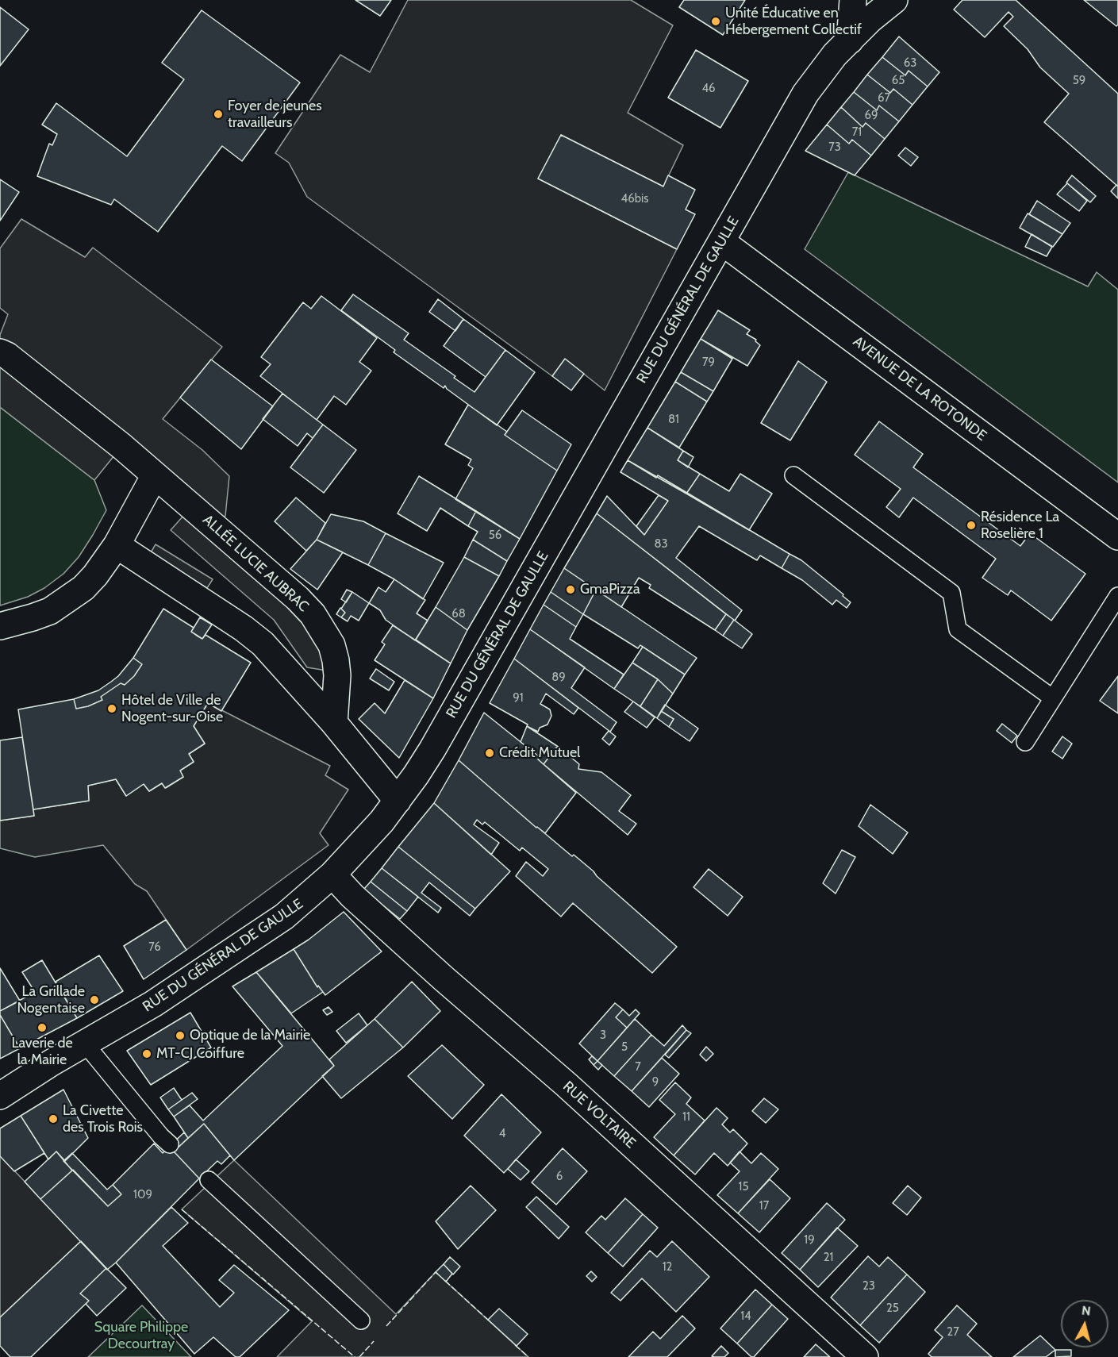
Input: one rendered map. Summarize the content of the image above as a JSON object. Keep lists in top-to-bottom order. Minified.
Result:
{"streets":{"street":["RUE DU GÉNÉRAL DE GAULLE","AVENUE DE LA ROTONDE","ALLÉE LUCIE AUBRAC","RUE VOLTAIRE"]},"crossings":[["RUE DU GÉNÉRAL DE GAULLE","AVENUE DE LA ROTONDE"],["RUE DU GÉNÉRAL DE GAULLE","RUE VOLTAIRE"]],"parks":["Square Philippe Decourtray"],"places":["Unité Éducative en Hébergement Collectif","Foyer de jeunes travailleurs","Résidence La Roselière 1","GmaPizza","Hôtel de Ville de Nogent-sur-Oise","Crédit Mutuel","La Grillade Nogentaise","Laverie de la Mairie","Optique de la Mairie","MT-CJ Coiffure","La Civette des Trois Rois"],"house_numbers":["63","65","59","46","67","69","71","73","46bis","79","81","56","83","68","89","91","76","3","5","7","9","11","4","6","15","109","17","19","21","12","23","25","14","27"],"north":"top"}
